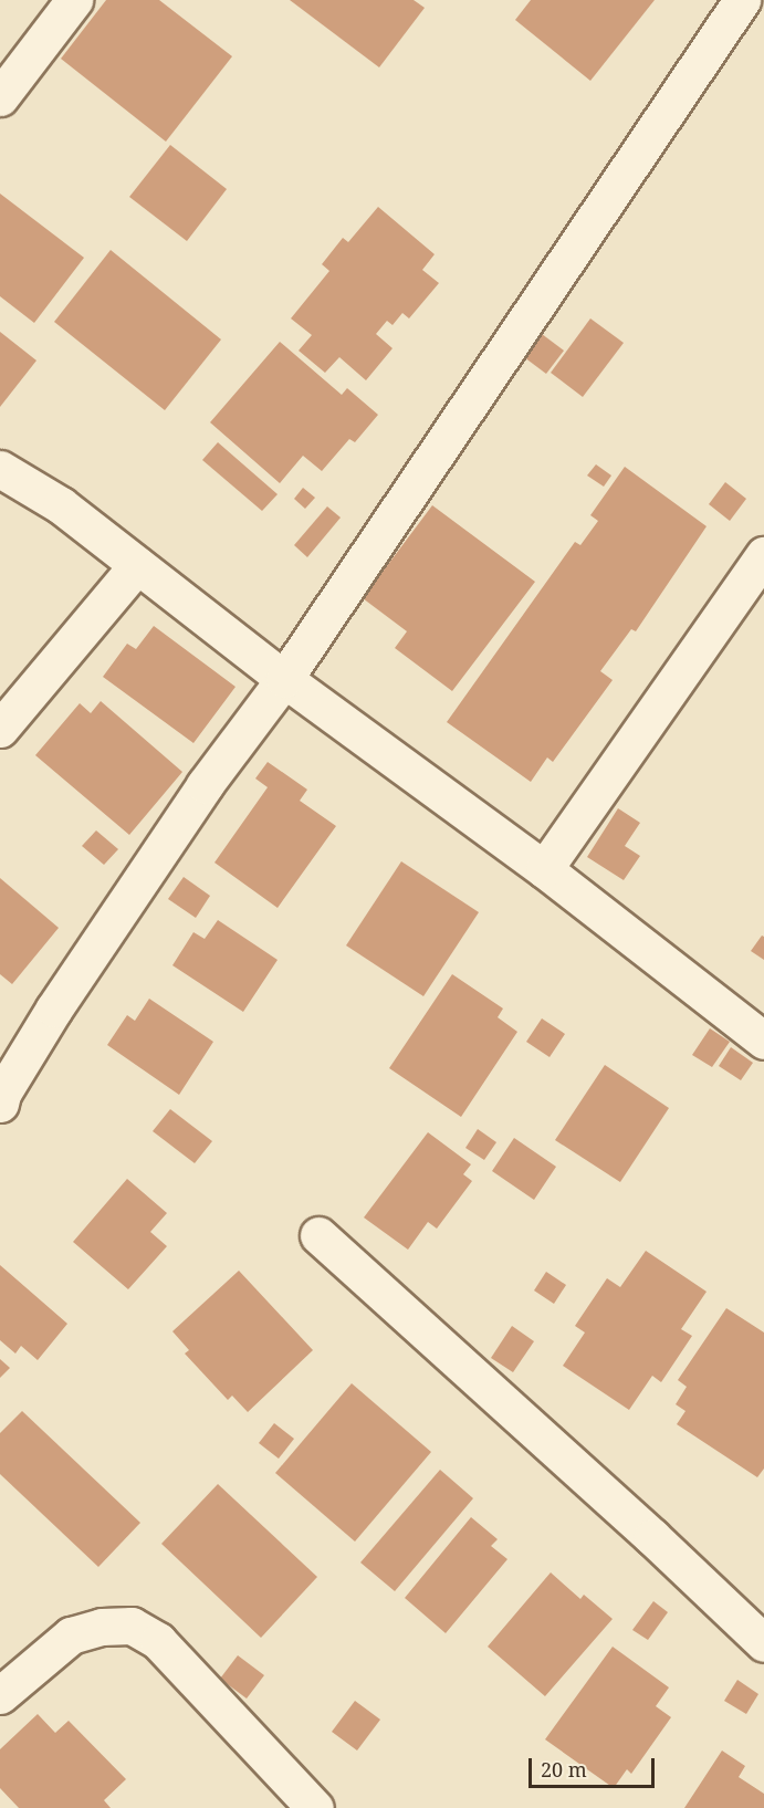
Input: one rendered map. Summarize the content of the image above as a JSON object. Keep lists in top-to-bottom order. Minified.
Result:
{"scale_bar":"20 m"}
